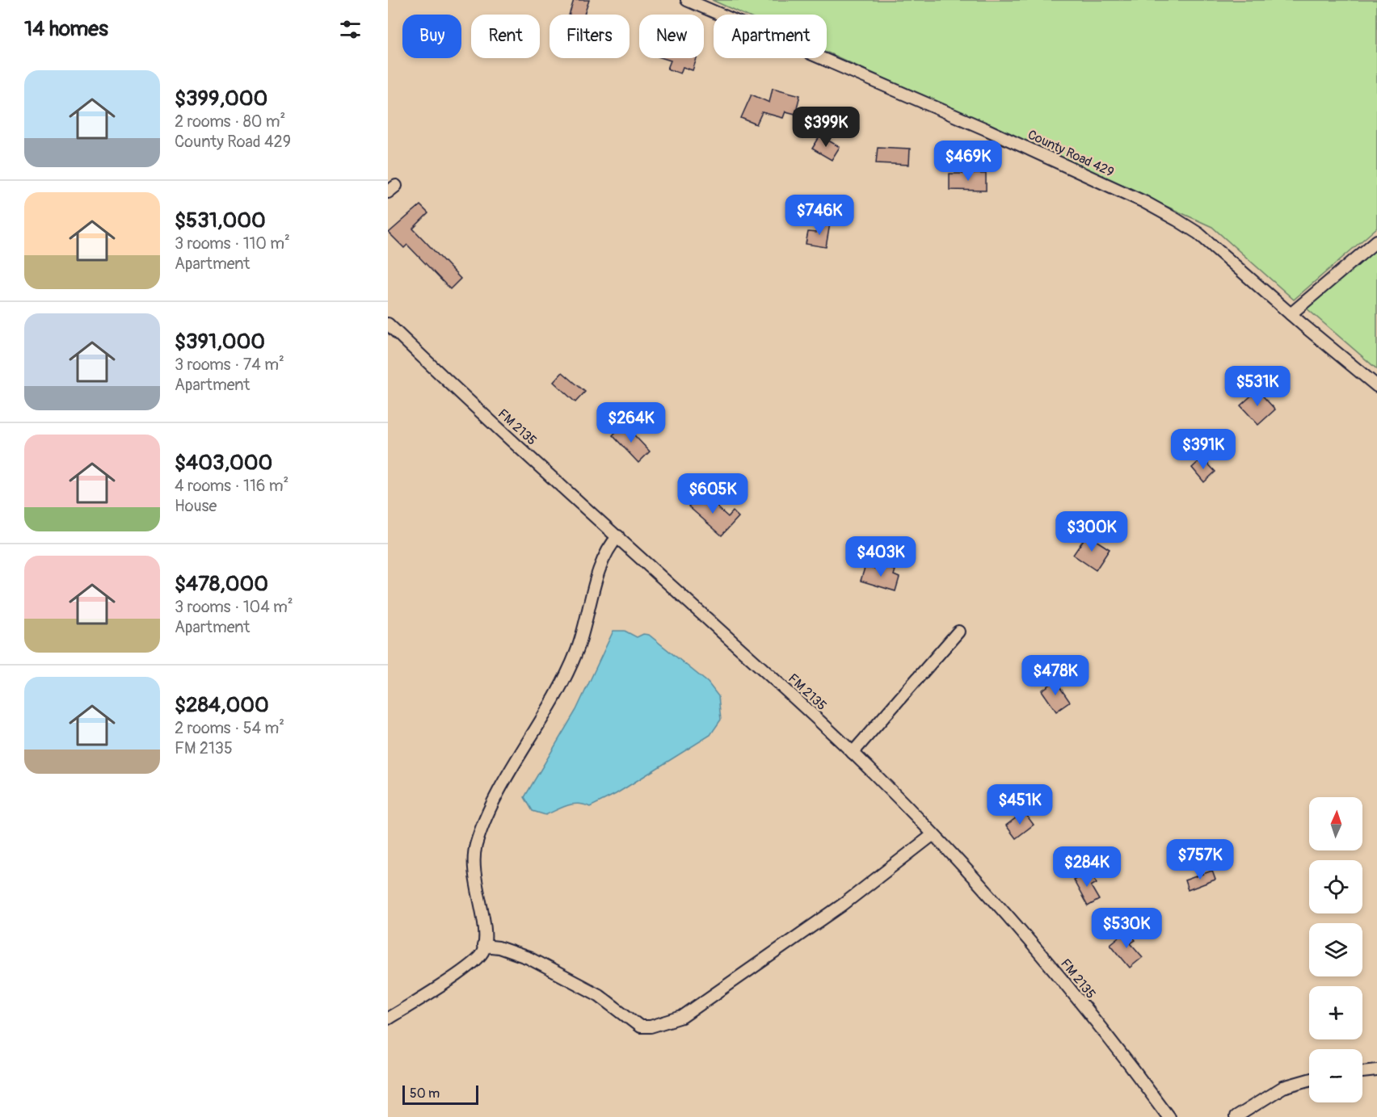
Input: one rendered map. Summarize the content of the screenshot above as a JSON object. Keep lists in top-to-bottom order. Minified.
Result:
{"streets":{"street":["County Road 429","FM 2135"]},"scale_bar":"50 m","north":"top","page":{"heading":"14 homes","chip":["Buy","Rent","Filters","New","Apartment"],"list":[{"name":"$399,000","note":"2 rooms · 80 m² · County Road 429"},{"name":"$531,000","note":"3 rooms · 110 m² · Apartment"},{"name":"$391,000","note":"3 rooms · 74 m² · Apartment"},{"name":"$403,000","note":"4 rooms · 116 m² · House"},{"name":"$478,000","note":"3 rooms · 104 m² · Apartment"},{"name":"$284,000","note":"2 rooms · 54 m² · FM 2135"}],"price":["$399K","$469K","$746K","$531K","$264K","$391K","$605K","$300K","$403K","$478K","$451K","$757K","$284K","$530K"],"map_buttons":["+","−"],"scale":"50 m"}}
